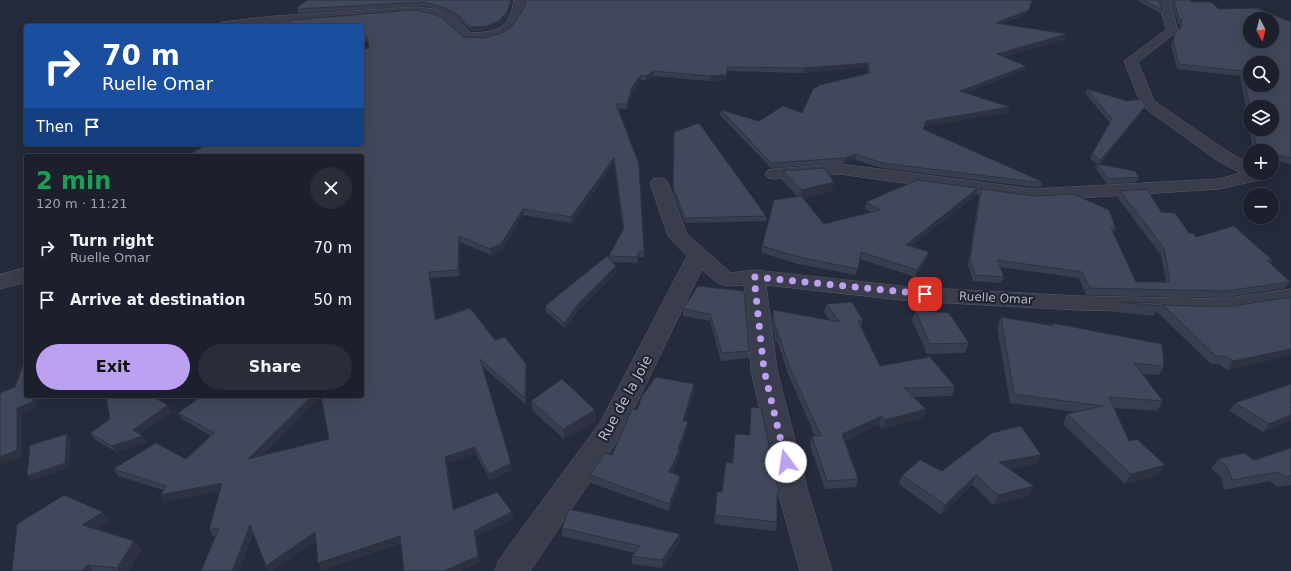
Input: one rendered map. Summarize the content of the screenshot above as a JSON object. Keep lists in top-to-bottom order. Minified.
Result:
{"streets":{"street":["Ruelle Omar","Rue de la Joie"]},"crossings":[["Ruelle Omar","Rue de la Joie"]],"north":"bottom","page":{"map_buttons":["+","−"],"turn":["70 m","Ruelle Omar"],"then":"Then","heading":["2 min","120 m · 11:21"],"list":[{"name":"Turn right","note":"Ruelle Omar","value":"70 m"},{"name":"Arrive at destination","value":"50 m"}],"buttons":["Exit","Share"]}}
